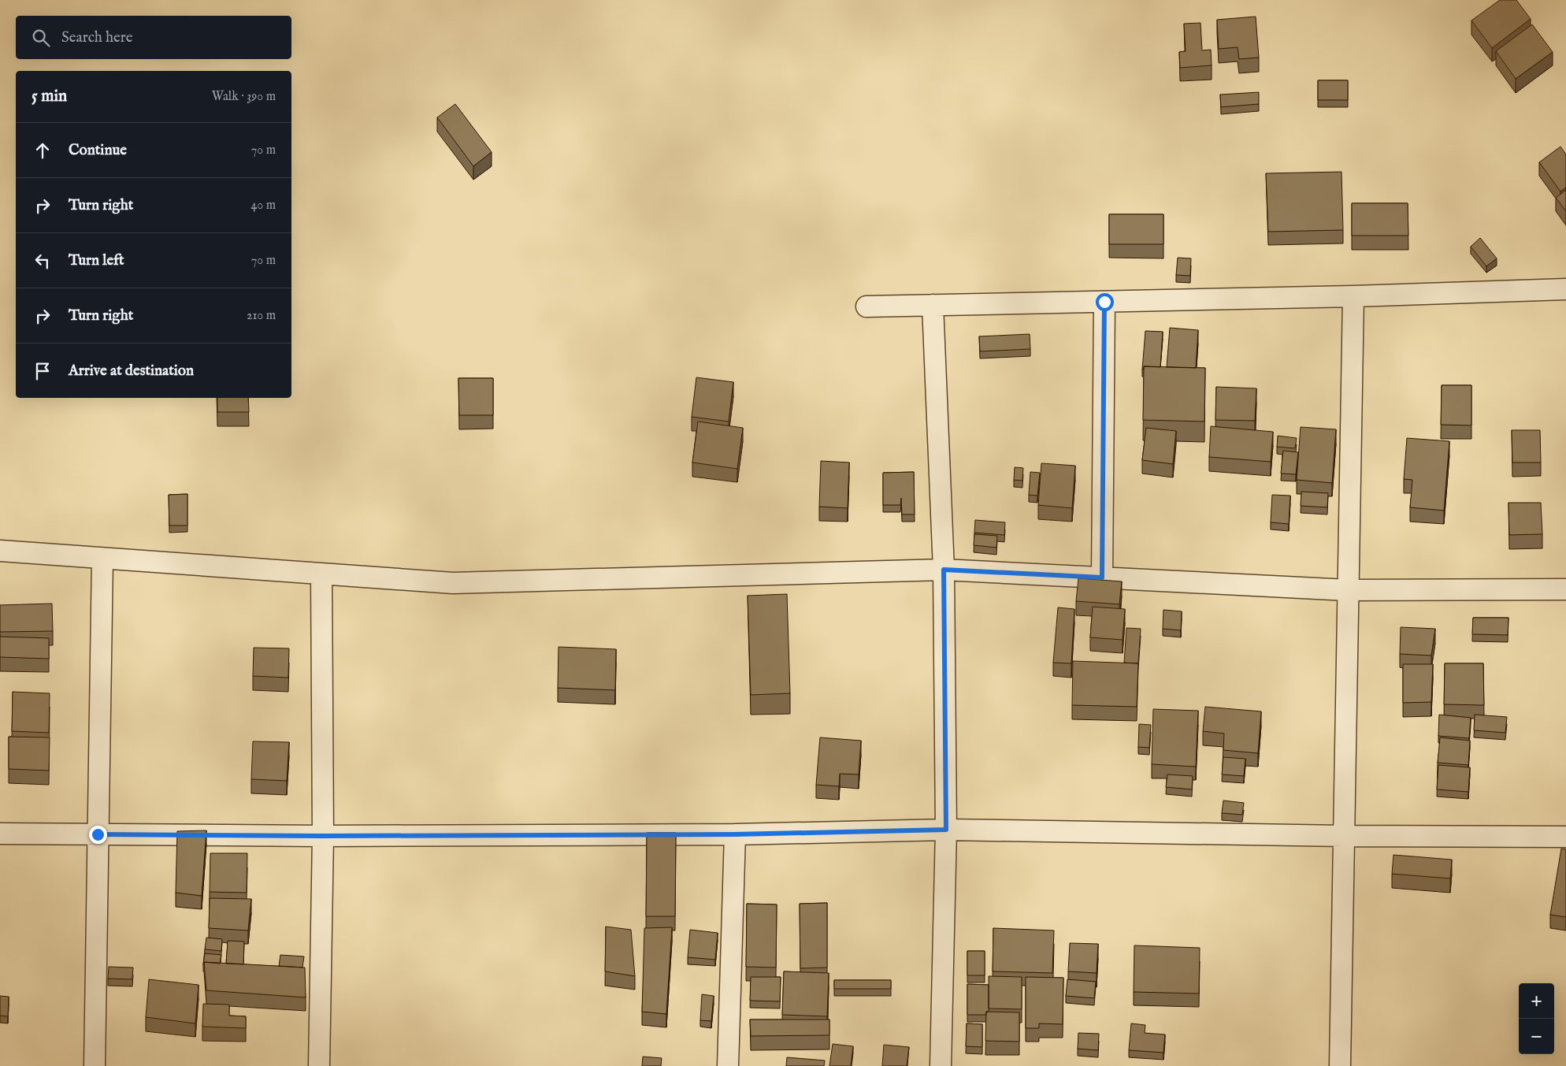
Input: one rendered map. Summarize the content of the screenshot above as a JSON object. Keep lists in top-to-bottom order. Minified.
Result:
{"page":{"search":"Search here","heading":["5 min","Walk · 390 m"],"list":[["Continue","70 m"],["Turn right","40 m"],["Turn left","70 m"],["Turn right","210 m"],"Arrive at destination"],"map_buttons":["+","−"]}}
